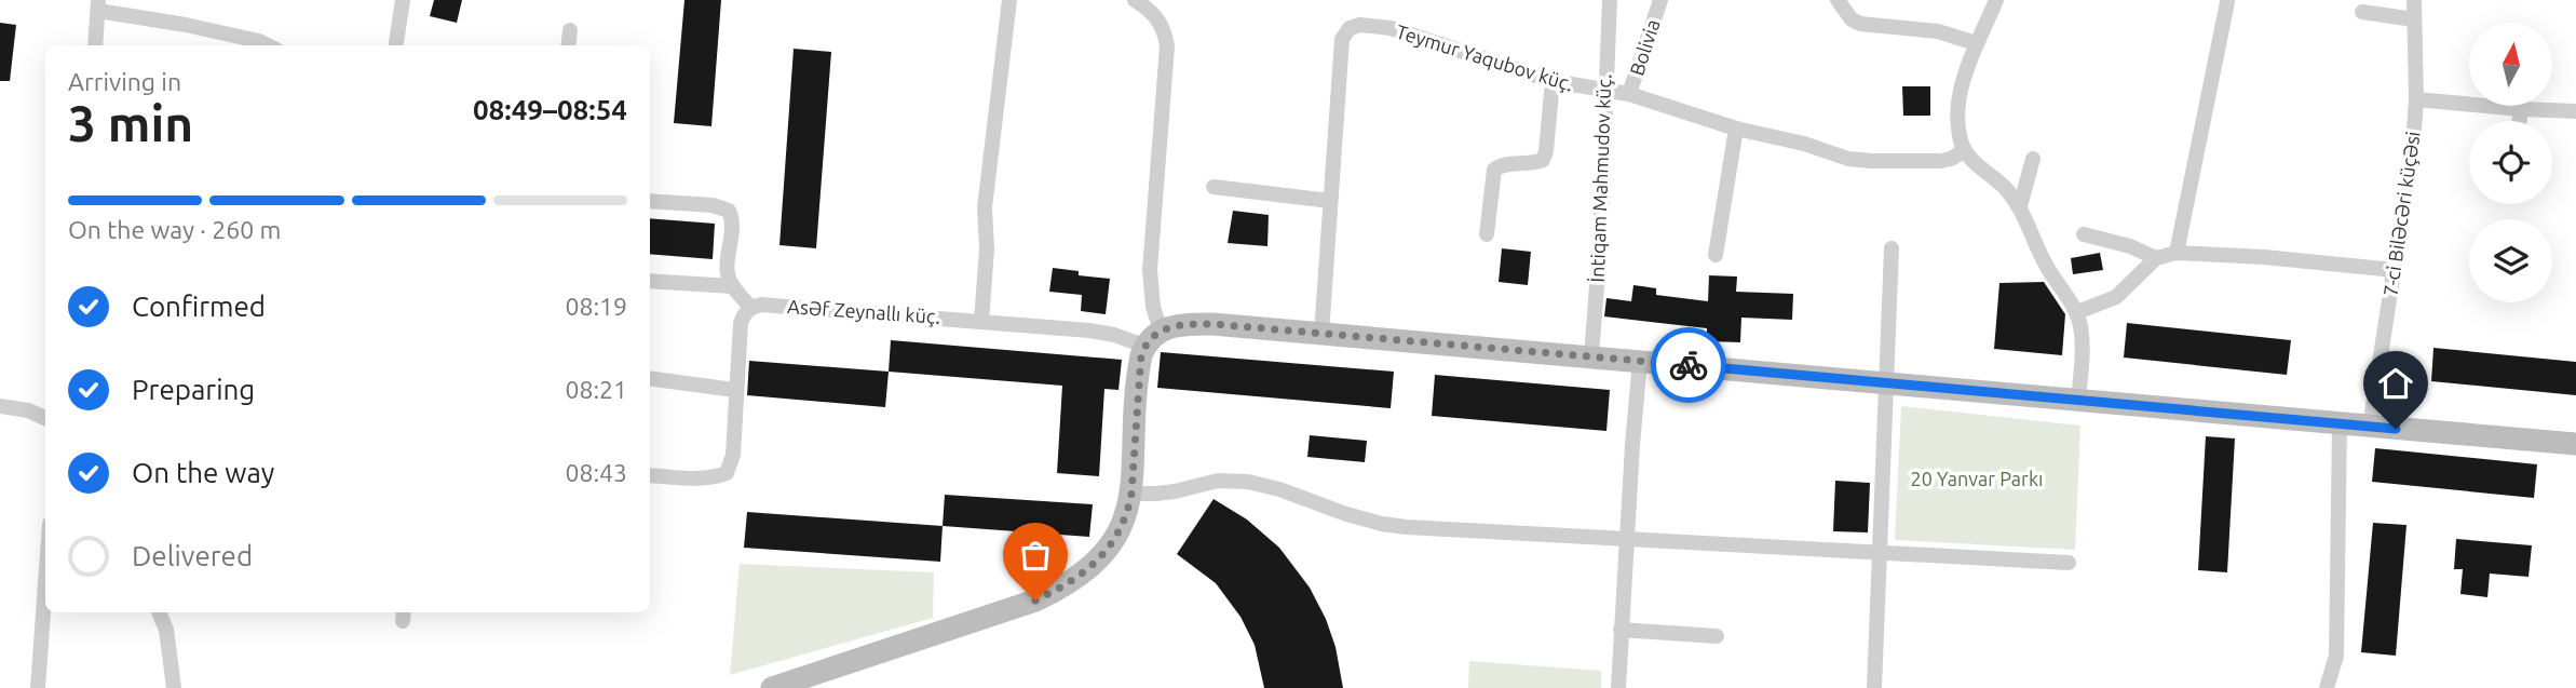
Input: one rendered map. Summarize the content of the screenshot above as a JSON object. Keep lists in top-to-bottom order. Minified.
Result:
{"streets":{"main road":["Asəf Zeynallı küç."],"street":["Bolivia","Teymur Yaqubov küç.","İntiqam Mahmudov küç.","7-ci Biləcəri küçəsi"]},"crossings":[["Bolivia","Teymur Yaqubov küç."],["Teymur Yaqubov küç.","İntiqam Mahmudov küç."],["Teymur Yaqubov küç.","Asəf Zeynallı küç."],["İntiqam Mahmudov küç.","Asəf Zeynallı küç."],["7-ci Biləcəri küçəsi","Asəf Zeynallı küç."]],"parks":["20 Yanvar Parkı"],"north":"top","page":{"heading":["3 min","Arriving in","08:49–08:54"],"bar":"On the way · 260 m","list":[["Confirmed","08:19"],["Preparing","08:21"],["On the way","08:43"],"Delivered"]}}
